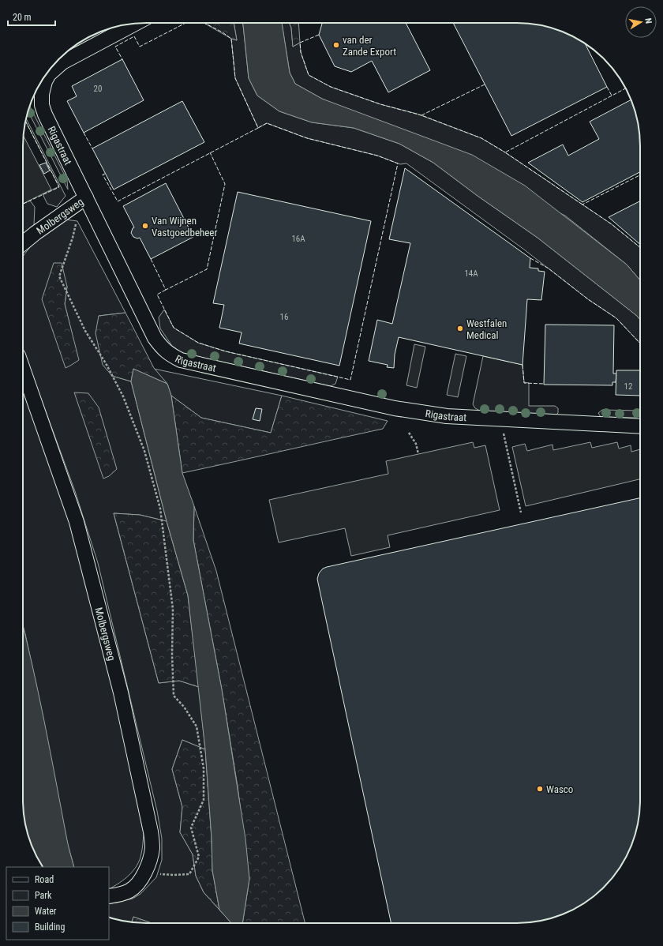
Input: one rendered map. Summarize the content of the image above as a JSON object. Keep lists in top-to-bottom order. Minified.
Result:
{"streets":{"street":["Rigastraat","Molbergsweg"]},"crossings":[["Rigastraat","Molbergsweg"]],"places":["van der Zande Export","Van Wijnen Vastgoedbeheer","Westfalen Medical","Wasco"],"house_numbers":["20","16A","14A","16","12"],"legend":["Road","Park","Water","Building"],"scale_bar":"20 m","north":"right"}
